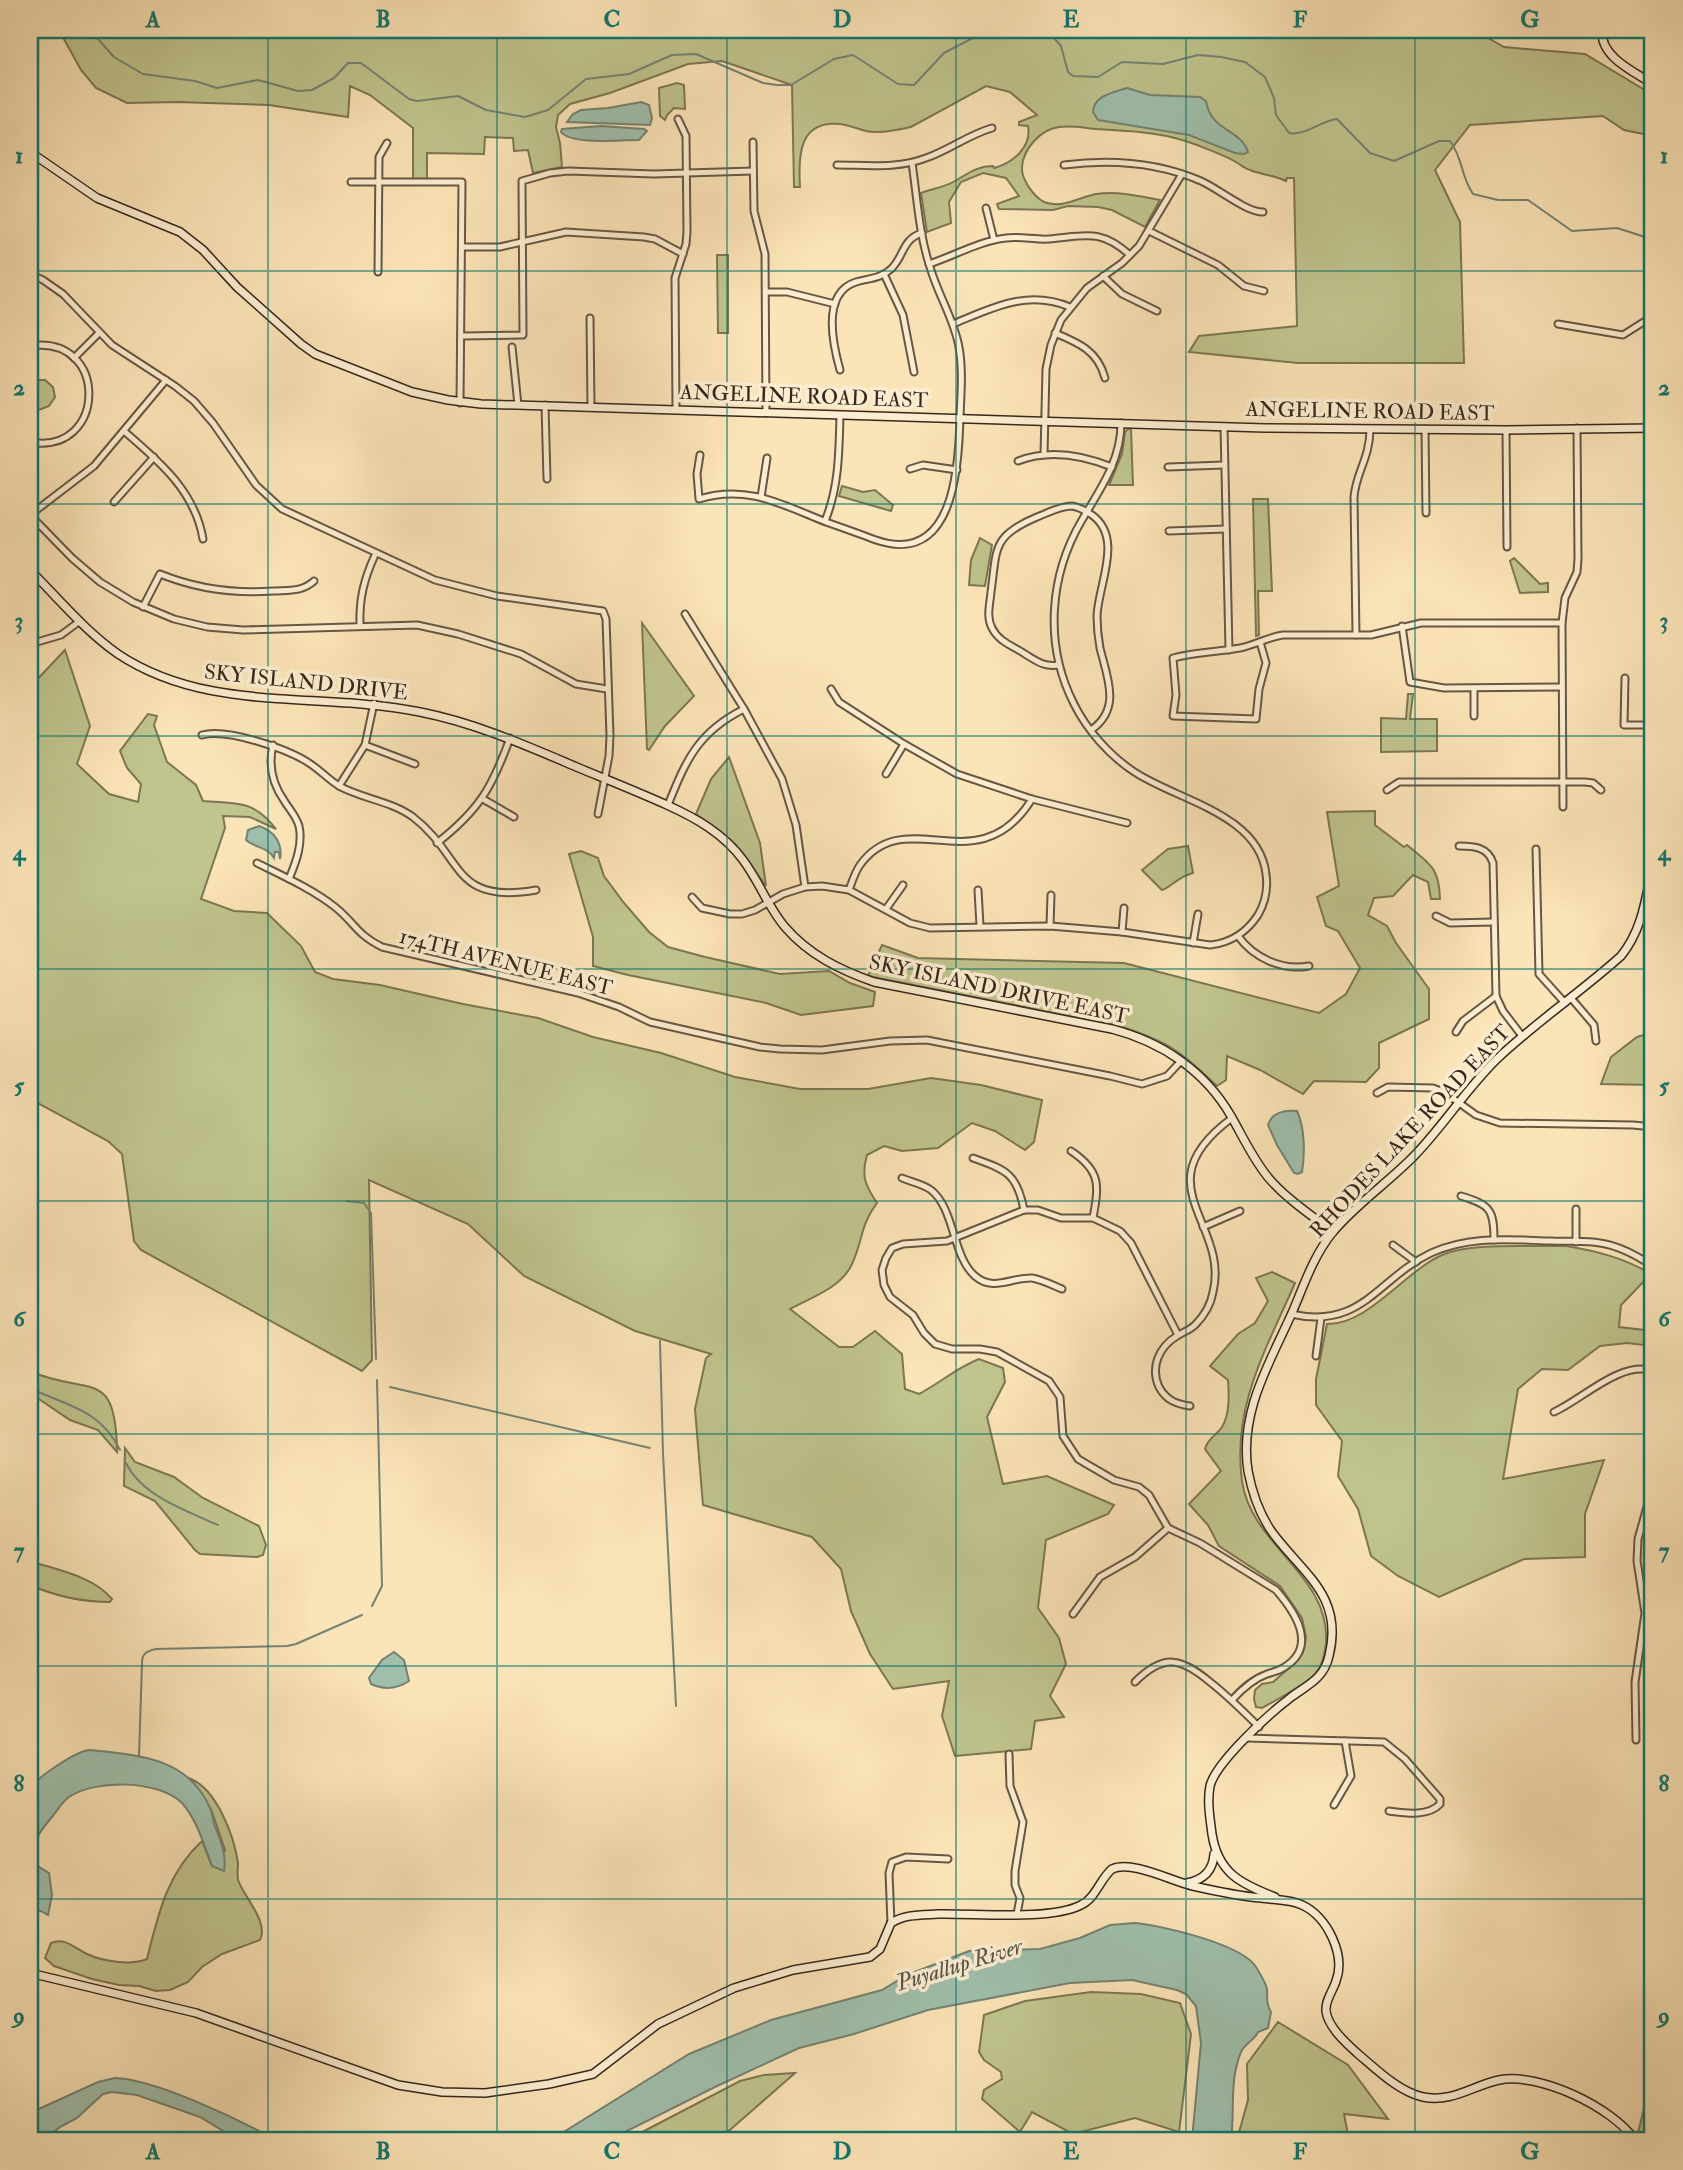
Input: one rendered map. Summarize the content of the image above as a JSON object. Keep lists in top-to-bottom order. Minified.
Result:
{"streets":{"street":["ANGELINE ROAD EAST","SKY ISLAND DRIVE","174TH AVENUE EAST","SKY ISLAND DRIVE EAST","RHODES LAKE ROAD EAST"]},"crossings":[["SKY ISLAND DRIVE","SKY ISLAND DRIVE EAST"],["174TH AVENUE EAST","SKY ISLAND DRIVE EAST"],["SKY ISLAND DRIVE EAST","RHODES LAKE ROAD EAST"]],"water":["Puyallup River"],"grid":{"columns":["A","B","C","D","E","F","G"],"rows":["1","2","3","4","5","6","7","8","9"]}}
